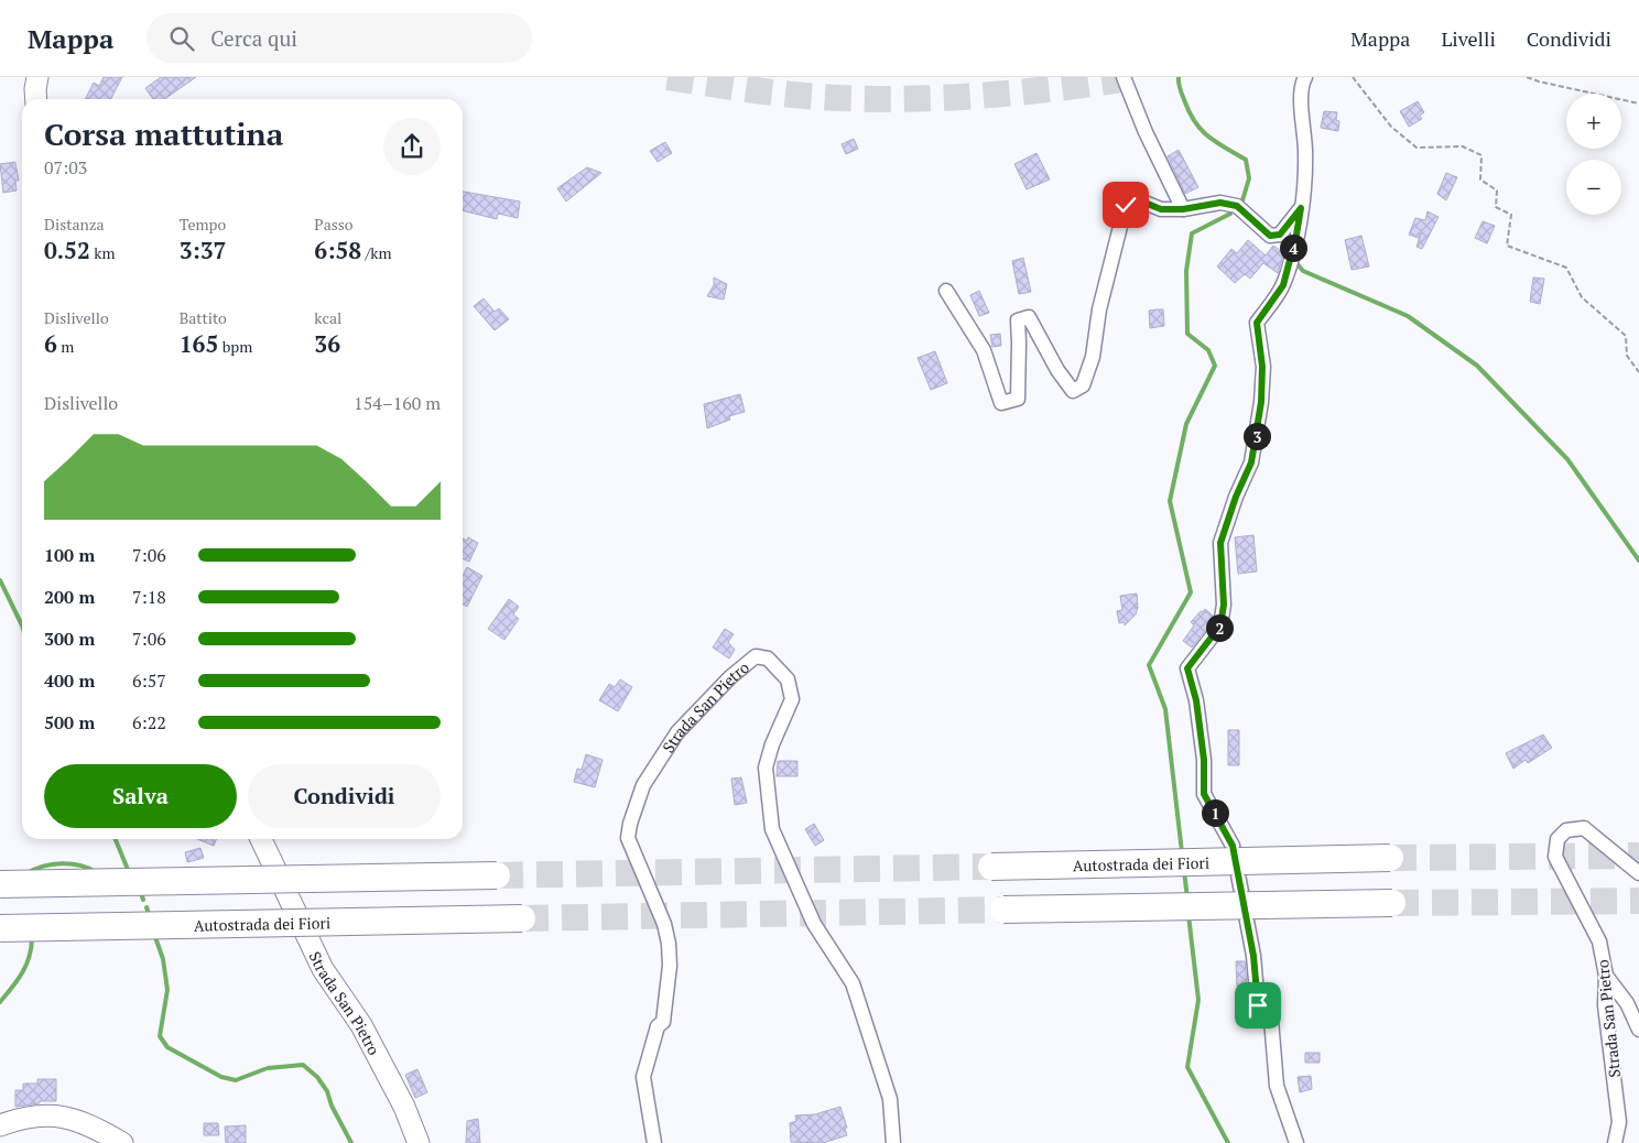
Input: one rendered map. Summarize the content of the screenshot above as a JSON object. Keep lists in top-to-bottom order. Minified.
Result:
{"streets":{"highway":["Autostrada dei Fiori"],"street":["Strada San Pietro"]},"page":{"header":"Mappa","search":"Cerca qui","nav":["Mappa","Livelli","Condividi"],"map_buttons":["+","−"],"heading":["Corsa mattutina","07:03"],"stats":[["Distanza","0.52 km"],["Tempo","3:37"],["Passo","6:58 /km"],["Dislivello","6 m"],["Battito","165 bpm"],["kcal","36"]],"pins":["4","3","2","1"],"chart":["Dislivello","154–160 m"],"list":[{"name":"100 m","note":"7:06"},{"name":"200 m","note":"7:18"},{"name":"300 m","note":"7:06"},{"name":"400 m","note":"6:57"},{"name":"500 m","note":"6:22"}],"buttons":["Salva","Condividi"]}}
